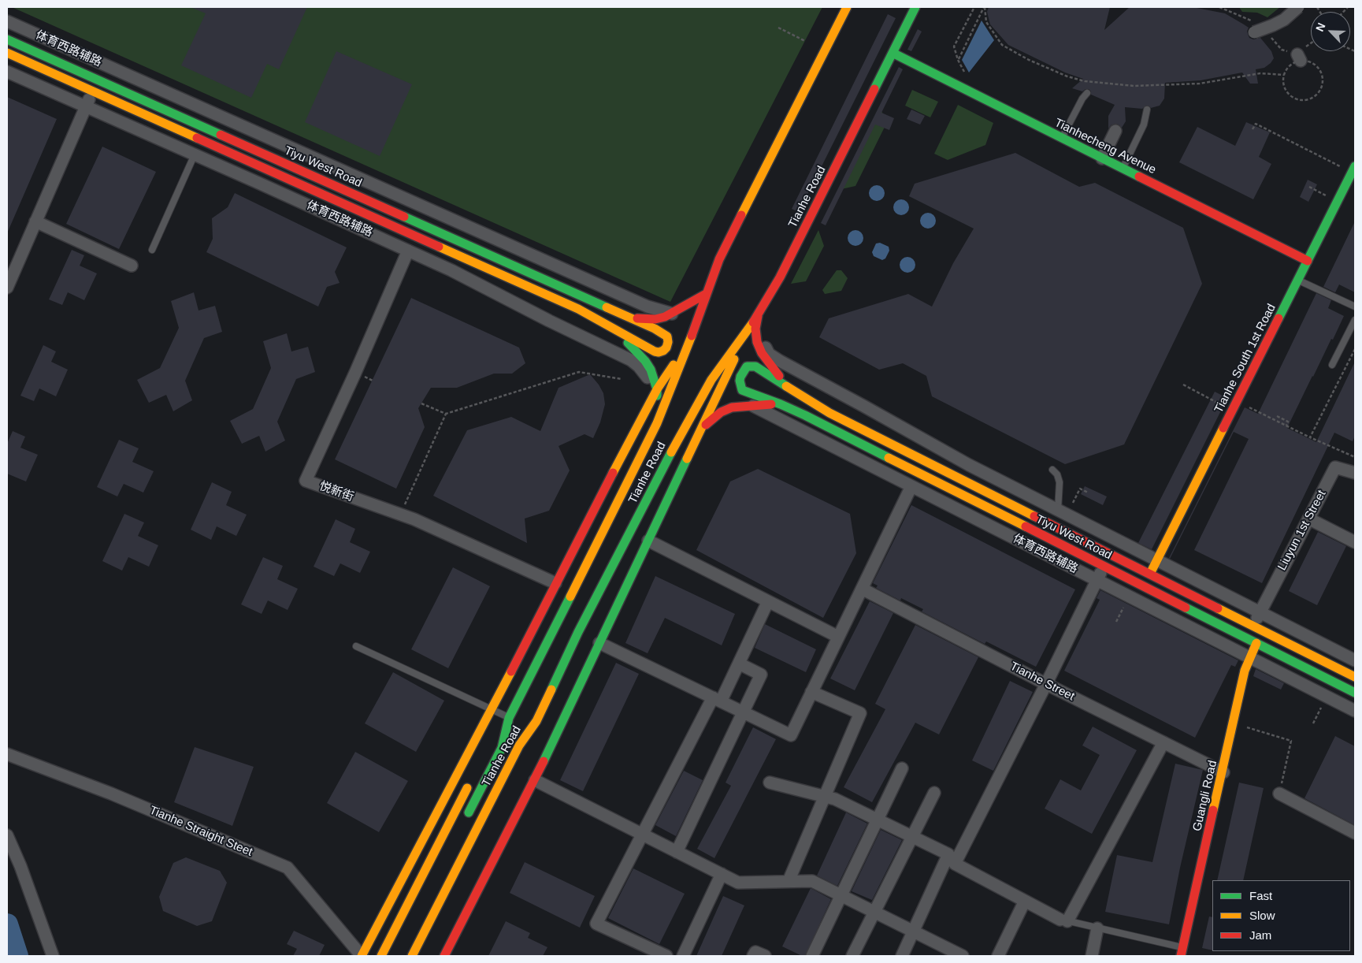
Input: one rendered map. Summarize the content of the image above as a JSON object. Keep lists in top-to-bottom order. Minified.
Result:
{"streets":{"main road":["Tianhecheng Avenue","Tiyu West Road","Tianhe Road","Tianhe South 1st Road","Guangli Road"],"street":["体育西路辅路","悦新街","Liuyun 1st Street","Tianhe Street","Tianhe Straight Steet"]},"crossings":[["体育西路辅路","悦新街"],["体育西路辅路","Guangli Road"],["Tianhecheng Avenue","Tianhe Road"],["Tianhecheng Avenue","Tianhe South 1st Road"],["Tiyu West Road","Tianhe South 1st Road"],["Tiyu West Road","Liuyun 1st Street"],["Tiyu West Road","Guangli Road"],["Tianhe Street","Guangli Road"]],"legend":["Fast","Slow","Jam"],"north":"top left"}
